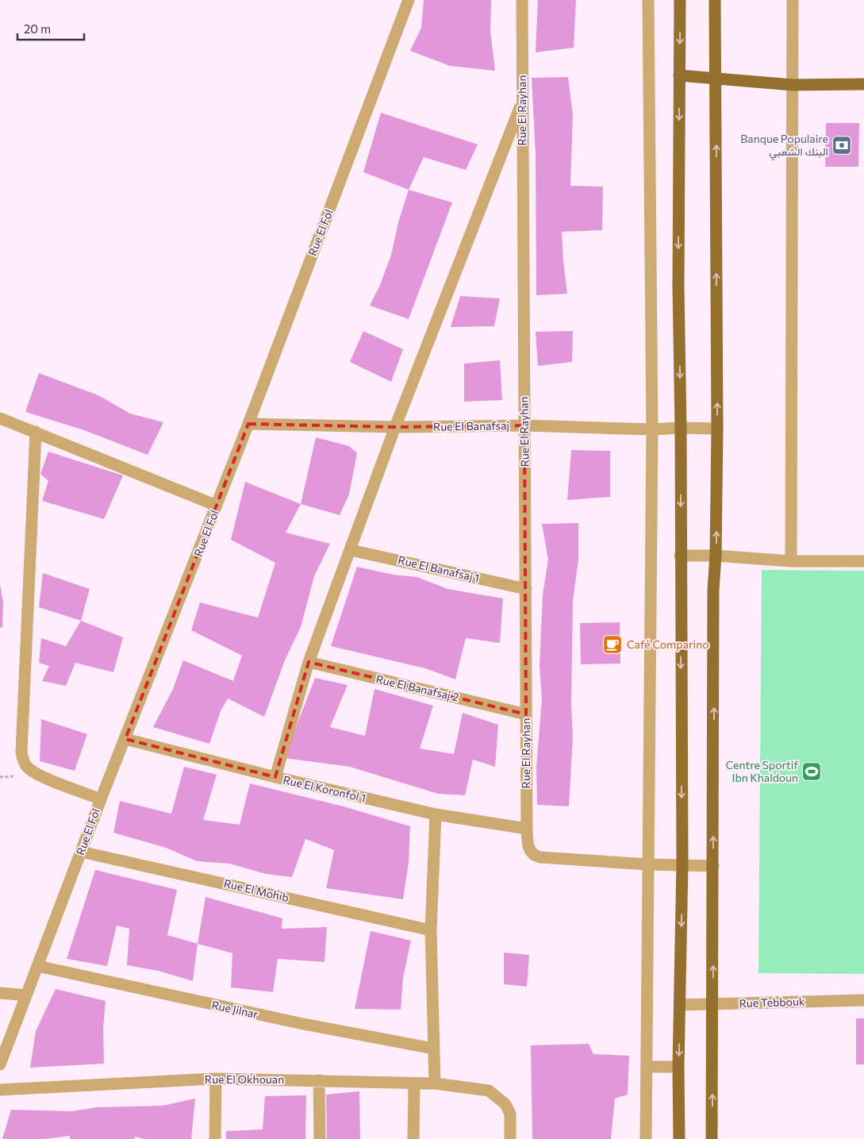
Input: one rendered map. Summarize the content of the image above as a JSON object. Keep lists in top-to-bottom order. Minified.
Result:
{"streets":{"street":["Rue El Rayhan","Rue El Fol","Rue El Banafsaj","Rue El Banafsaj 1","Rue El Banafsaj 2","Rue El Koronfol 1","Rue El Mohib","Rue Tebbouk","Rue Jilnar","Rue El Okhouan"]},"crossings":[["Rue El Rayhan","Rue El Banafsaj"],["Rue El Rayhan","Rue El Banafsaj 1"],["Rue El Rayhan","Rue El Banafsaj 2"],["Rue El Rayhan","Rue El Koronfol 1"],["Rue El Fol","Rue El Banafsaj"],["Rue El Fol","Rue El Koronfol 1"],["Rue El Fol","Rue El Mohib"],["Rue El Fol","Rue Jilnar"]],"places":{"bank":["Banque Populaire البنك الشعبي"],"cafe":["Café Comparino"],"sports":["Centre Sportif Ibn Khaldoun"]},"scale_bar":"20 m"}
